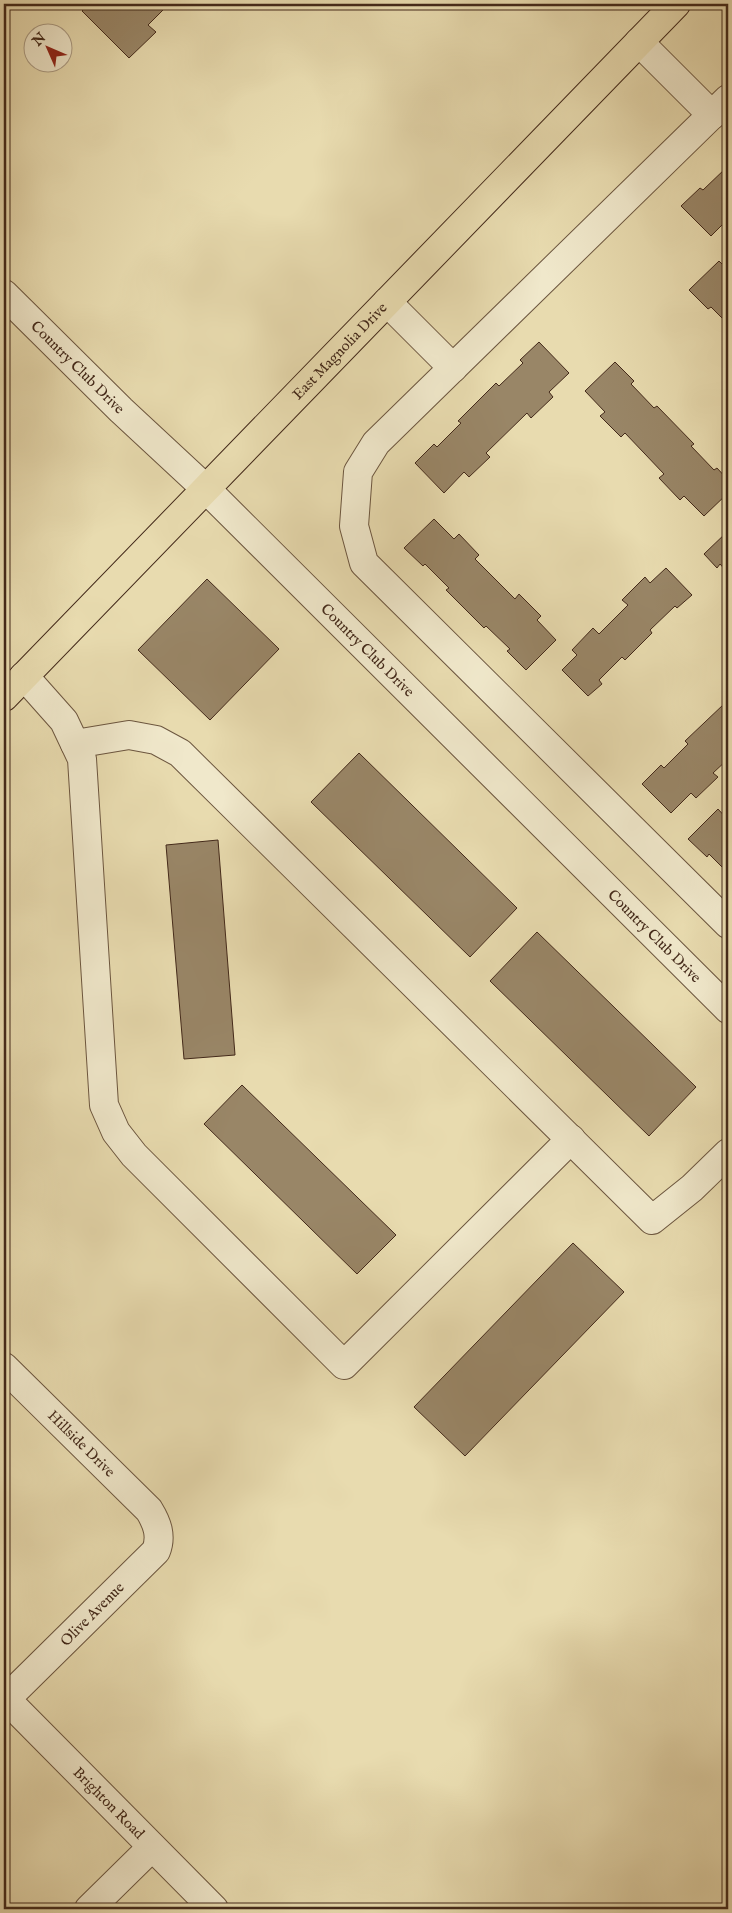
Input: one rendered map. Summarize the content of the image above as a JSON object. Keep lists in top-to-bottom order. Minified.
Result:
{"streets":{"main road":["East Magnolia Drive"],"street":["Country Club Drive","Hillside Drive","Olive Avenue","Brighton Road"]},"crossings":[["East Magnolia Drive","Country Club Drive"],["Hillside Drive","Olive Avenue"],["Olive Avenue","Brighton Road"]],"north":"top left"}
